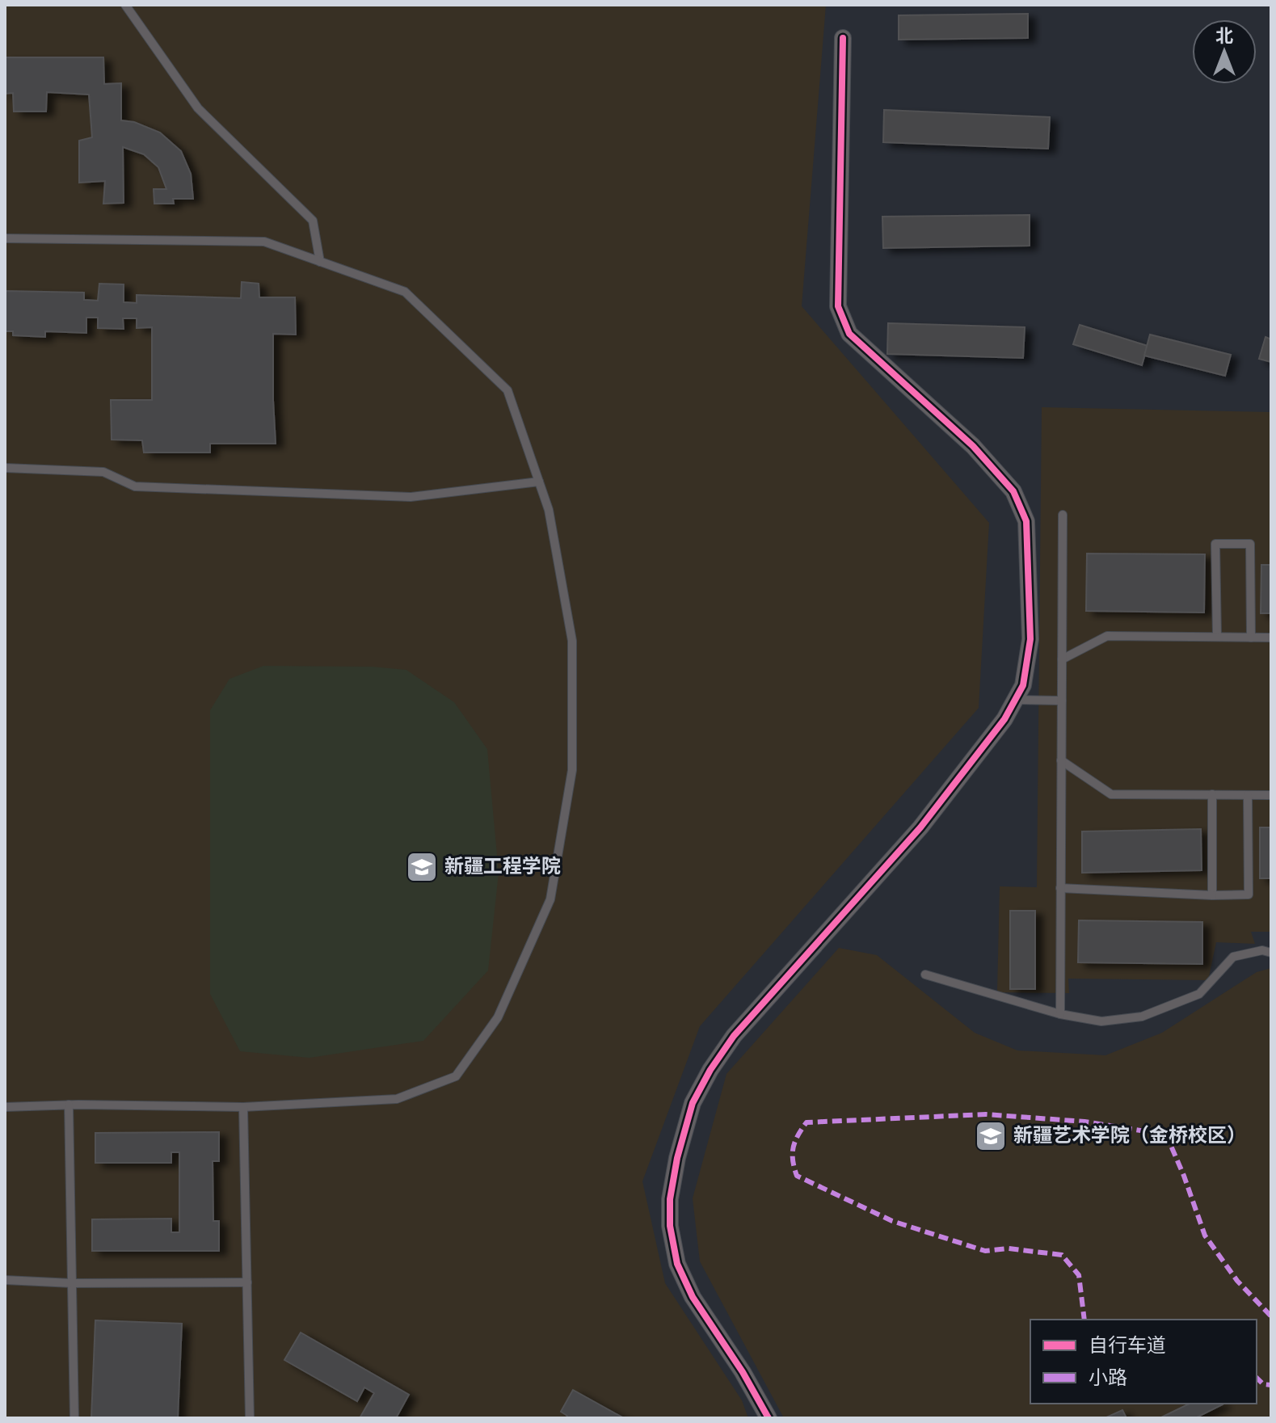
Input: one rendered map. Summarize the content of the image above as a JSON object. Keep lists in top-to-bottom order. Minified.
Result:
{"places":{"school or university":["新疆工程学院","新疆艺术学院（金桥校区）"]},"legend":["自行车道","小路"],"north":"top"}
